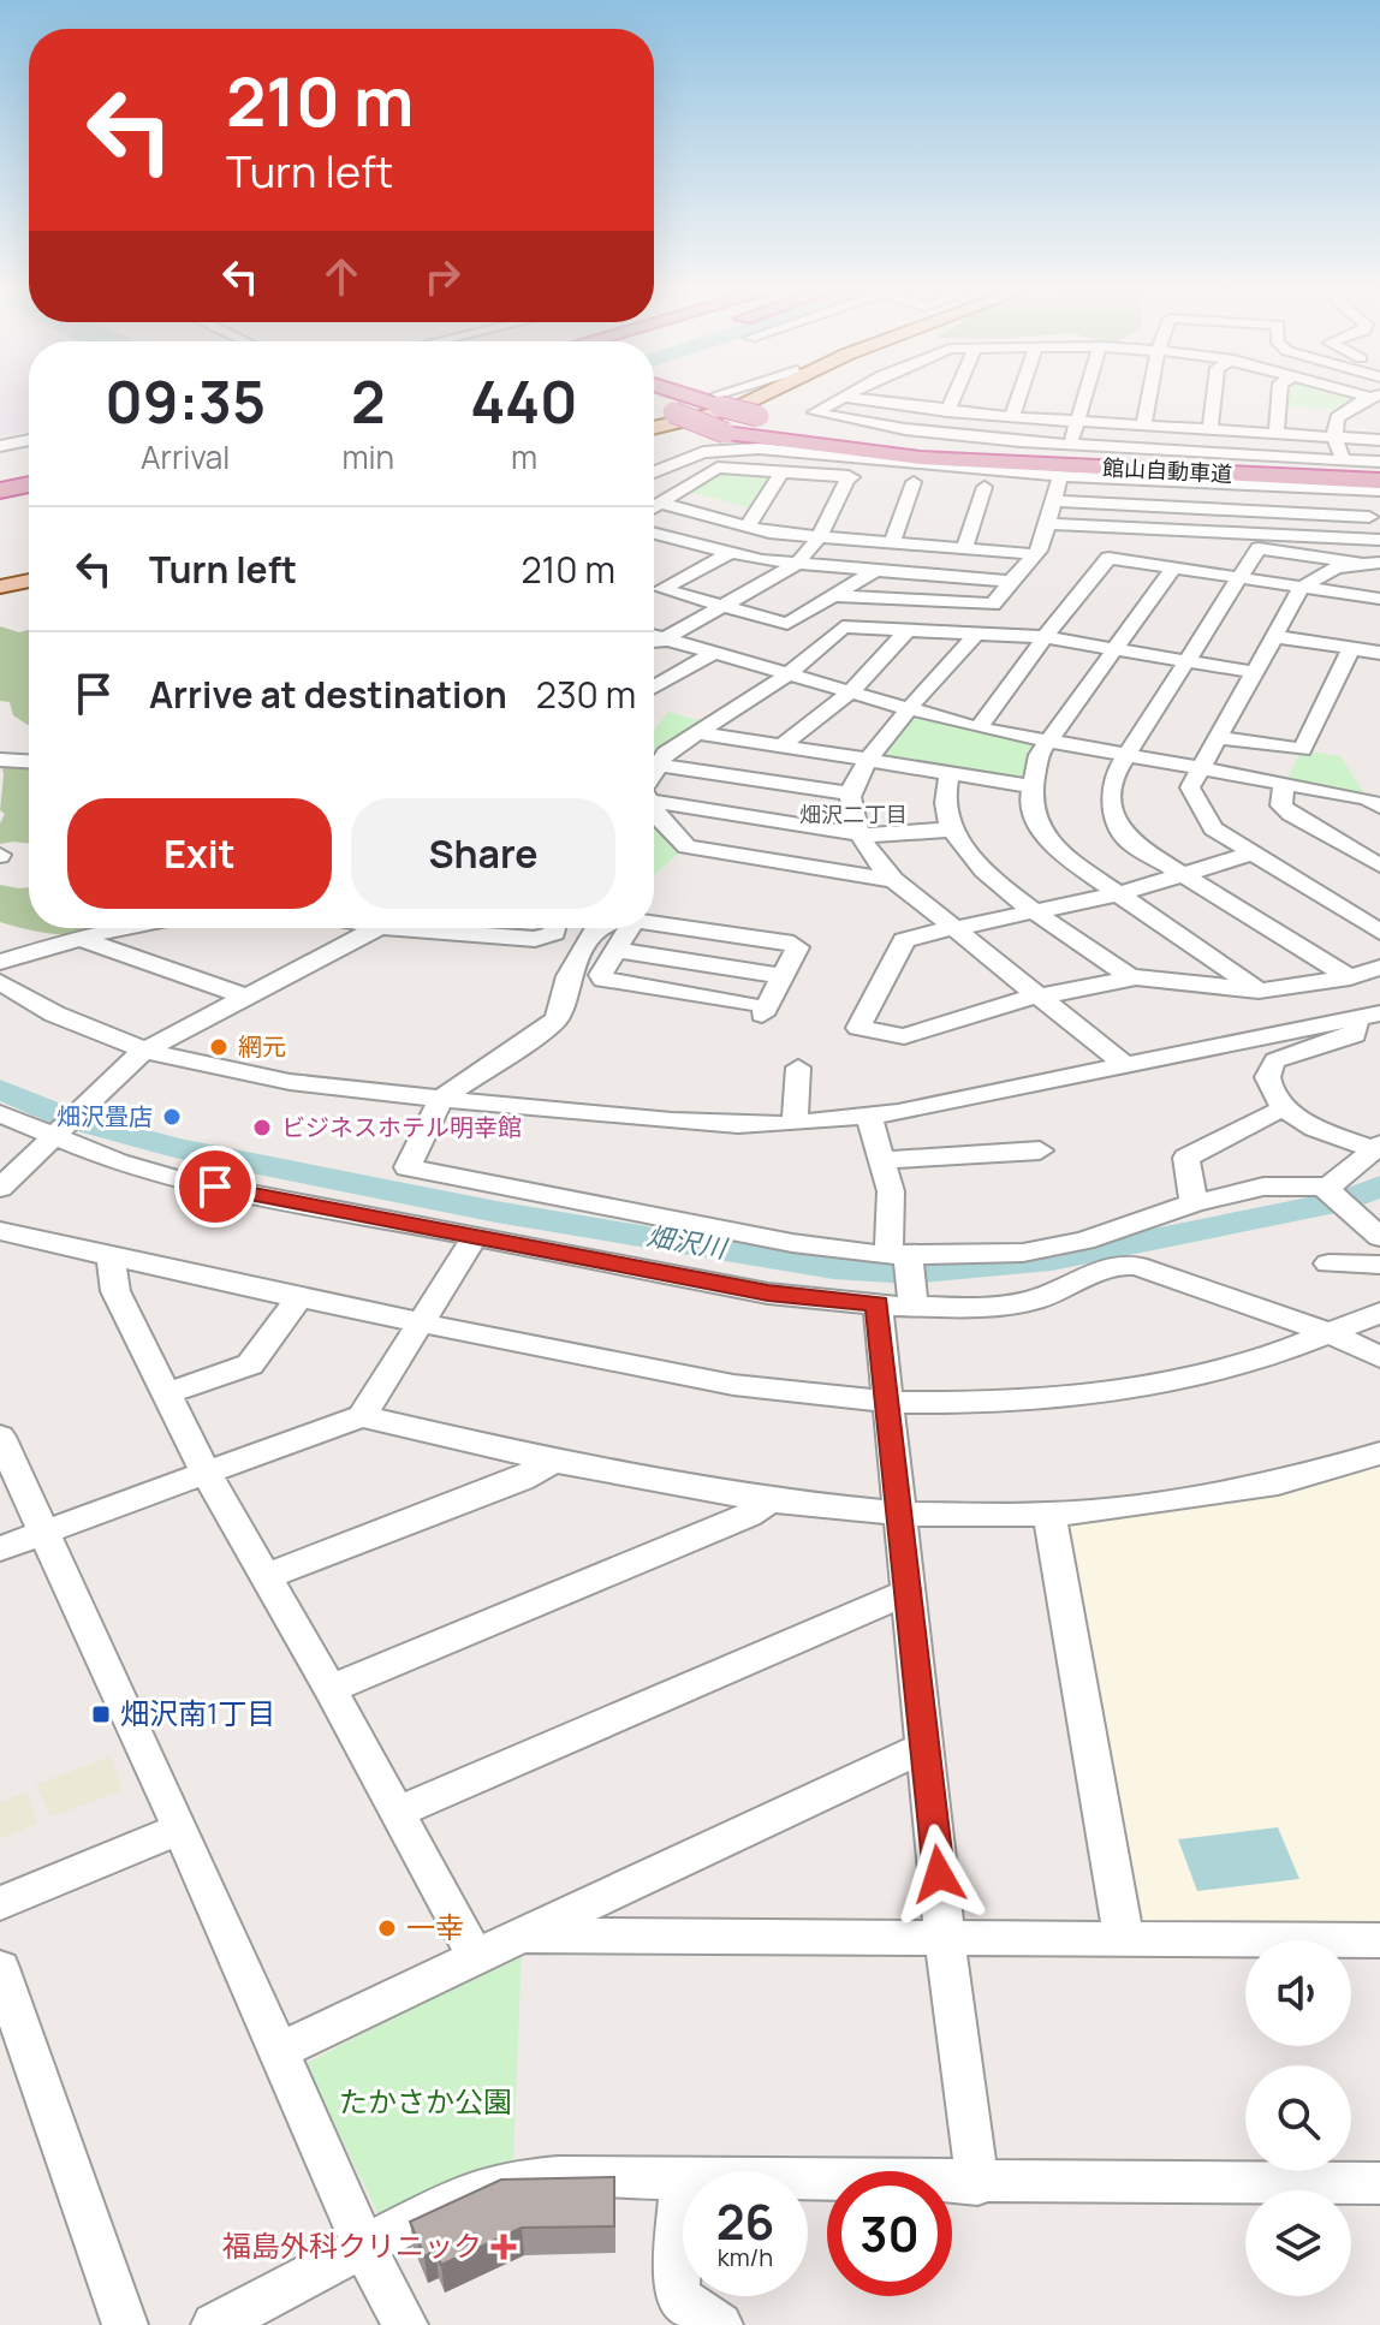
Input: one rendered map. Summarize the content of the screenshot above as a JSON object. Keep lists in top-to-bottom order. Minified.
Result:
{"streets":{"highway":["館山自動車道"]},"districts":["畑沢二丁目"],"water":["畑沢川"],"parks":["たかさか公園"],"places":{"other":["網元","畑沢畳店","ビジネスホテル明幸館","一幸"],"transit":["畑沢南1丁目"],"health":["福島外科クリニック"]},"page":{"turn":["210 m","Turn left"],"eta":["09:35","Arrival","2","min","440","m"],"list":[{"name":"Turn left","value":"210 m"},{"name":"Arrive at destination","value":"230 m"}],"buttons":["Exit","Share"],"speed":"26 km/h","limit":"30"}}
